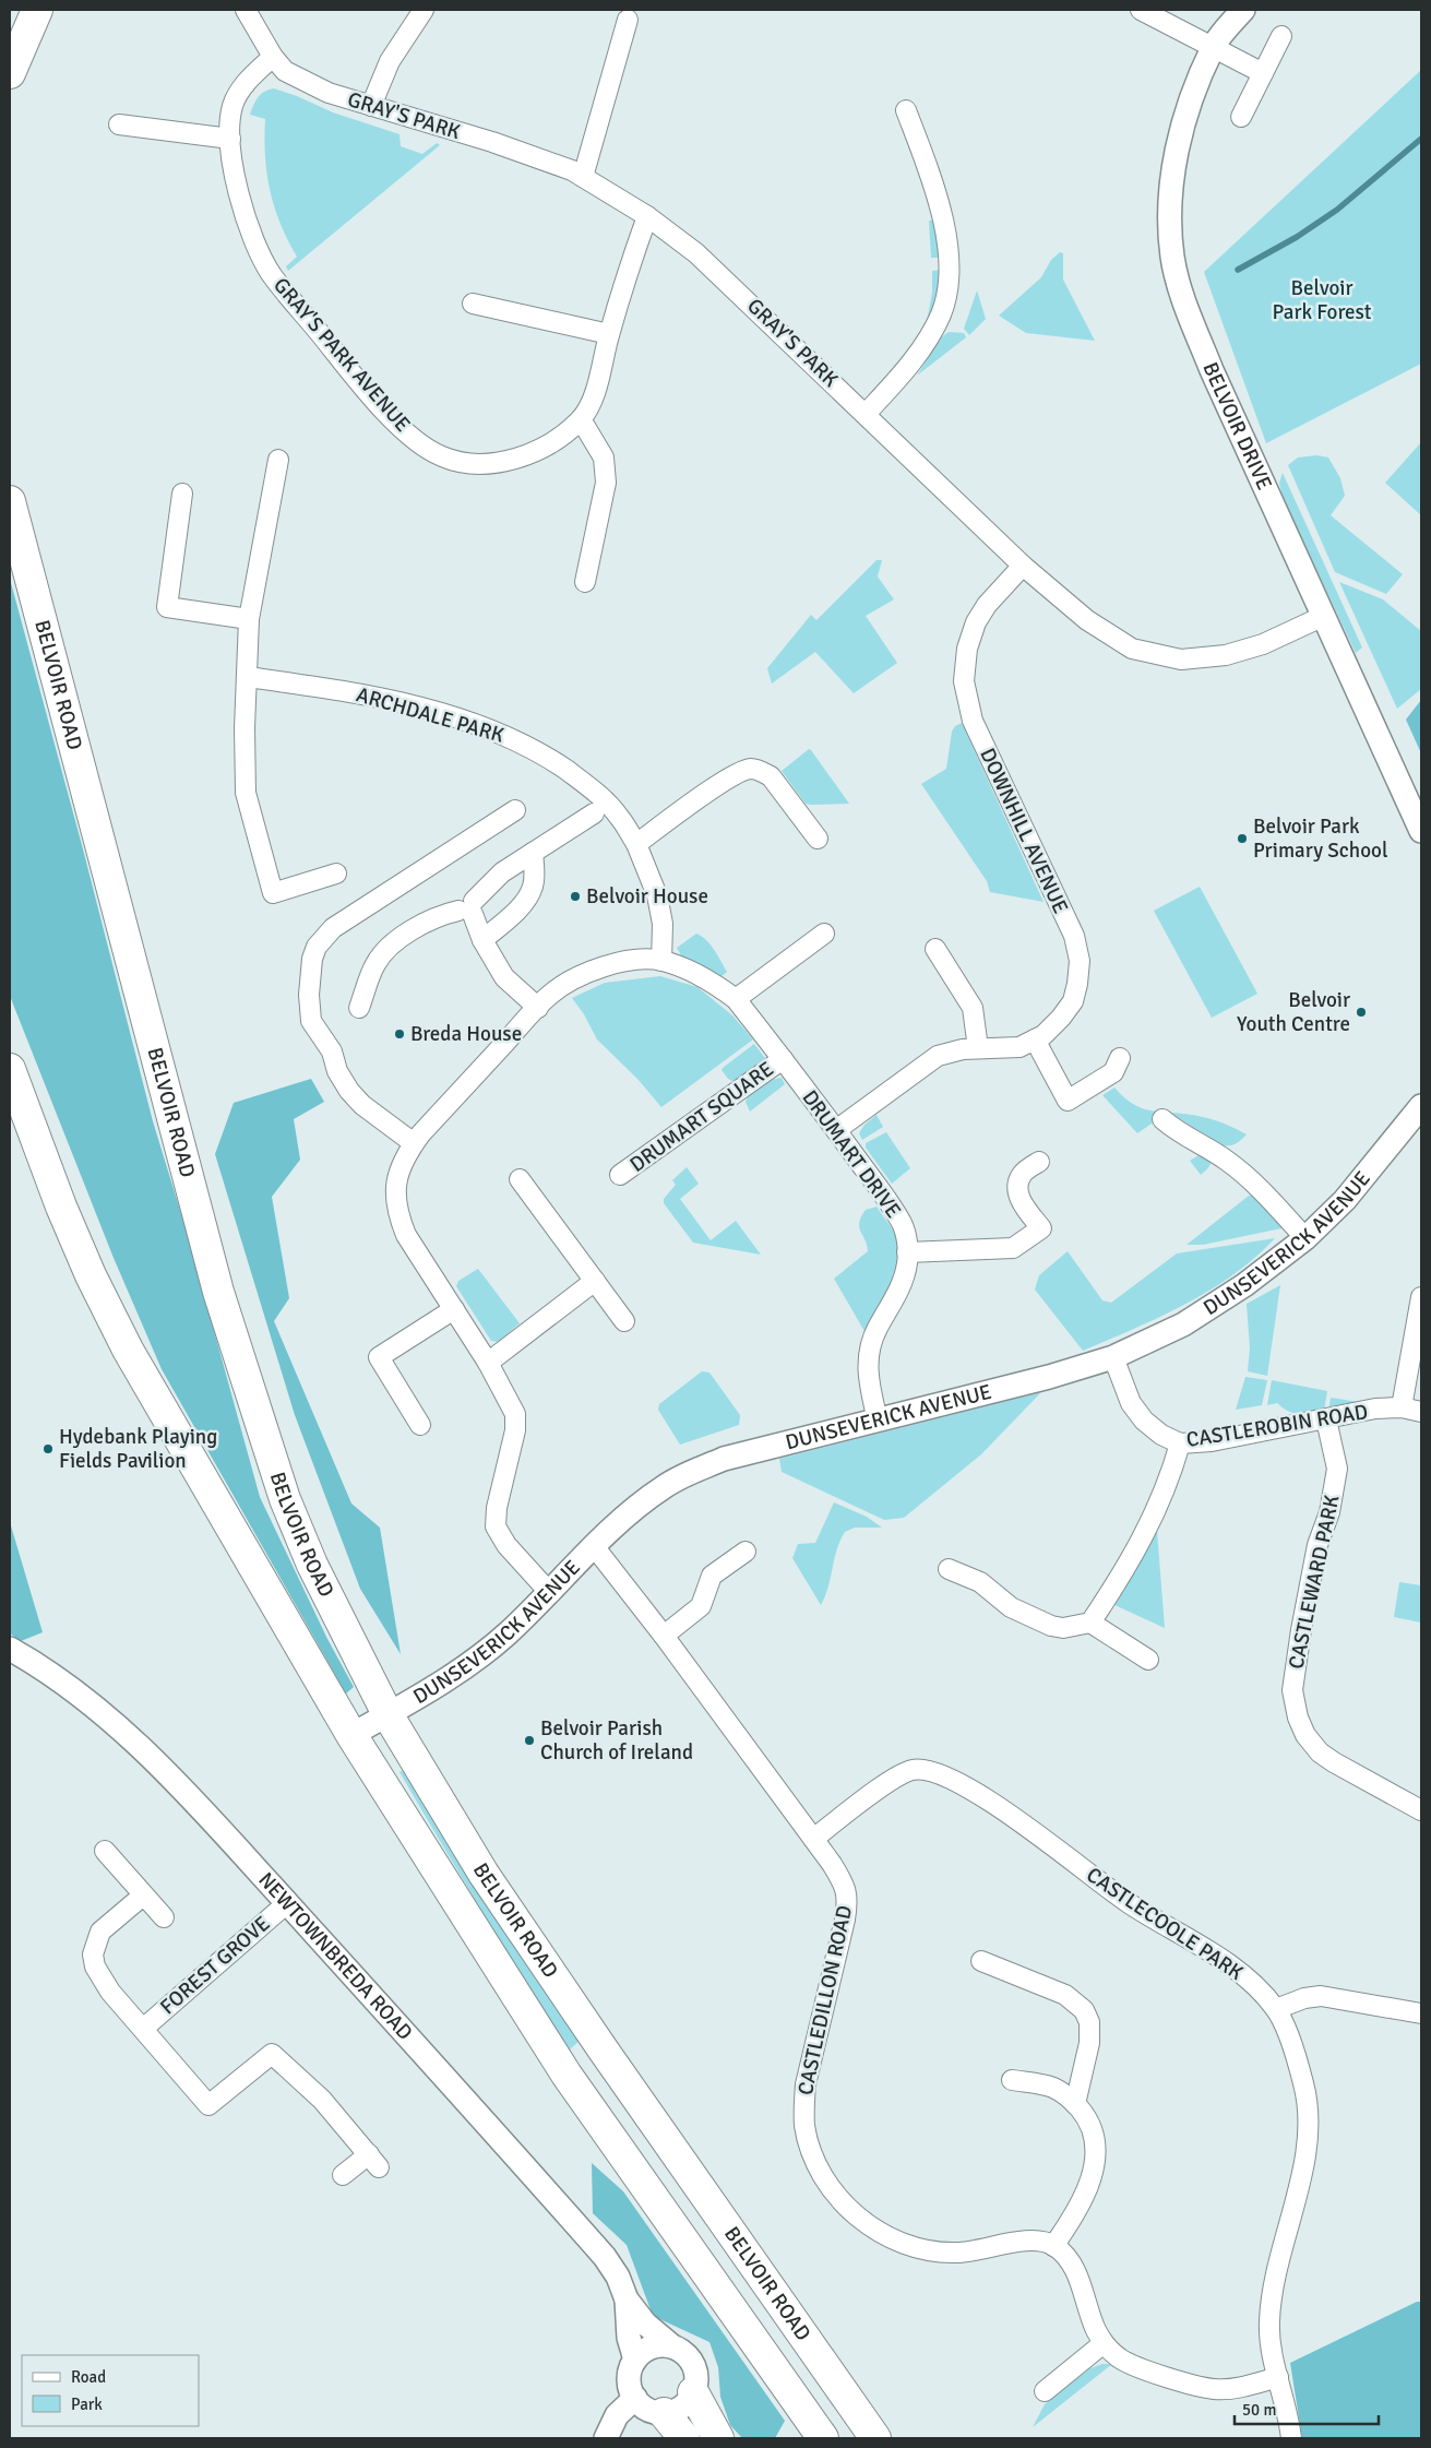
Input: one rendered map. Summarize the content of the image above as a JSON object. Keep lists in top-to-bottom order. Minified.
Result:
{"streets":{"highway":["BELVOIR ROAD"],"street":["GRAY'S PARK","GRAY'S PARK AVENUE","BELVOIR DRIVE","ARCHDALE PARK","DOWNHILL AVENUE","DRUMART SQUARE","DRUMART DRIVE","DUNSEVERICK AVENUE","CASTLEROBIN ROAD","CASTLEWARD PARK","CASTLECOOLE PARK","NEWTOWNBREDA ROAD","FOREST GROVE","CASTLEDILLON ROAD"]},"crossings":[["GRAY'S PARK","GRAY'S PARK AVENUE"],["GRAY'S PARK","BELVOIR DRIVE"],["GRAY'S PARK","DOWNHILL AVENUE"],["BELVOIR ROAD","DUNSEVERICK AVENUE"],["ARCHDALE PARK","DRUMART DRIVE"],["DOWNHILL AVENUE","DRUMART DRIVE"],["DRUMART SQUARE","DRUMART DRIVE"],["DRUMART DRIVE","DUNSEVERICK AVENUE"],["DUNSEVERICK AVENUE","CASTLEROBIN ROAD"],["DUNSEVERICK AVENUE","CASTLEDILLON ROAD"],["CASTLEROBIN ROAD","CASTLEWARD PARK"],["CASTLECOOLE PARK","CASTLEDILLON ROAD"],["NEWTOWNBREDA ROAD","FOREST GROVE"]],"parks":["Belvoir Park Forest"],"places":["Belvoir Park Primary School","Belvoir House","Belvoir Youth Centre","Breda House","Hydebank Playing Fields Pavilion","Belvoir Parish Church of Ireland"],"legend":["Road","Park"],"scale_bar":"50 m"}
